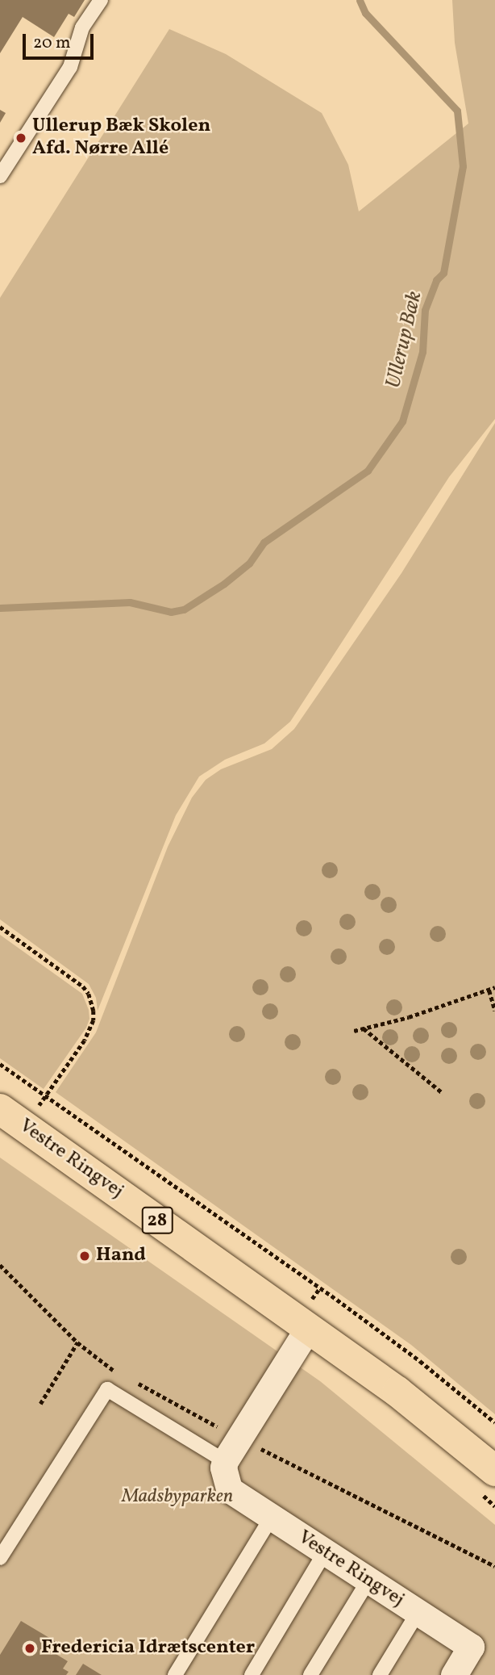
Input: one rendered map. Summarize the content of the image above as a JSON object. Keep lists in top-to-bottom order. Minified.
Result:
{"streets":{"main road":["Vestre Ringvej","28"]},"water":["Ullerup Bæk"],"parks":["Madsbyparken"],"places":["Ullerup Bæk Skolen Afd. Nørre Allé","Hand","Fredericia Idrætscenter"],"scale_bar":"20 m"}
